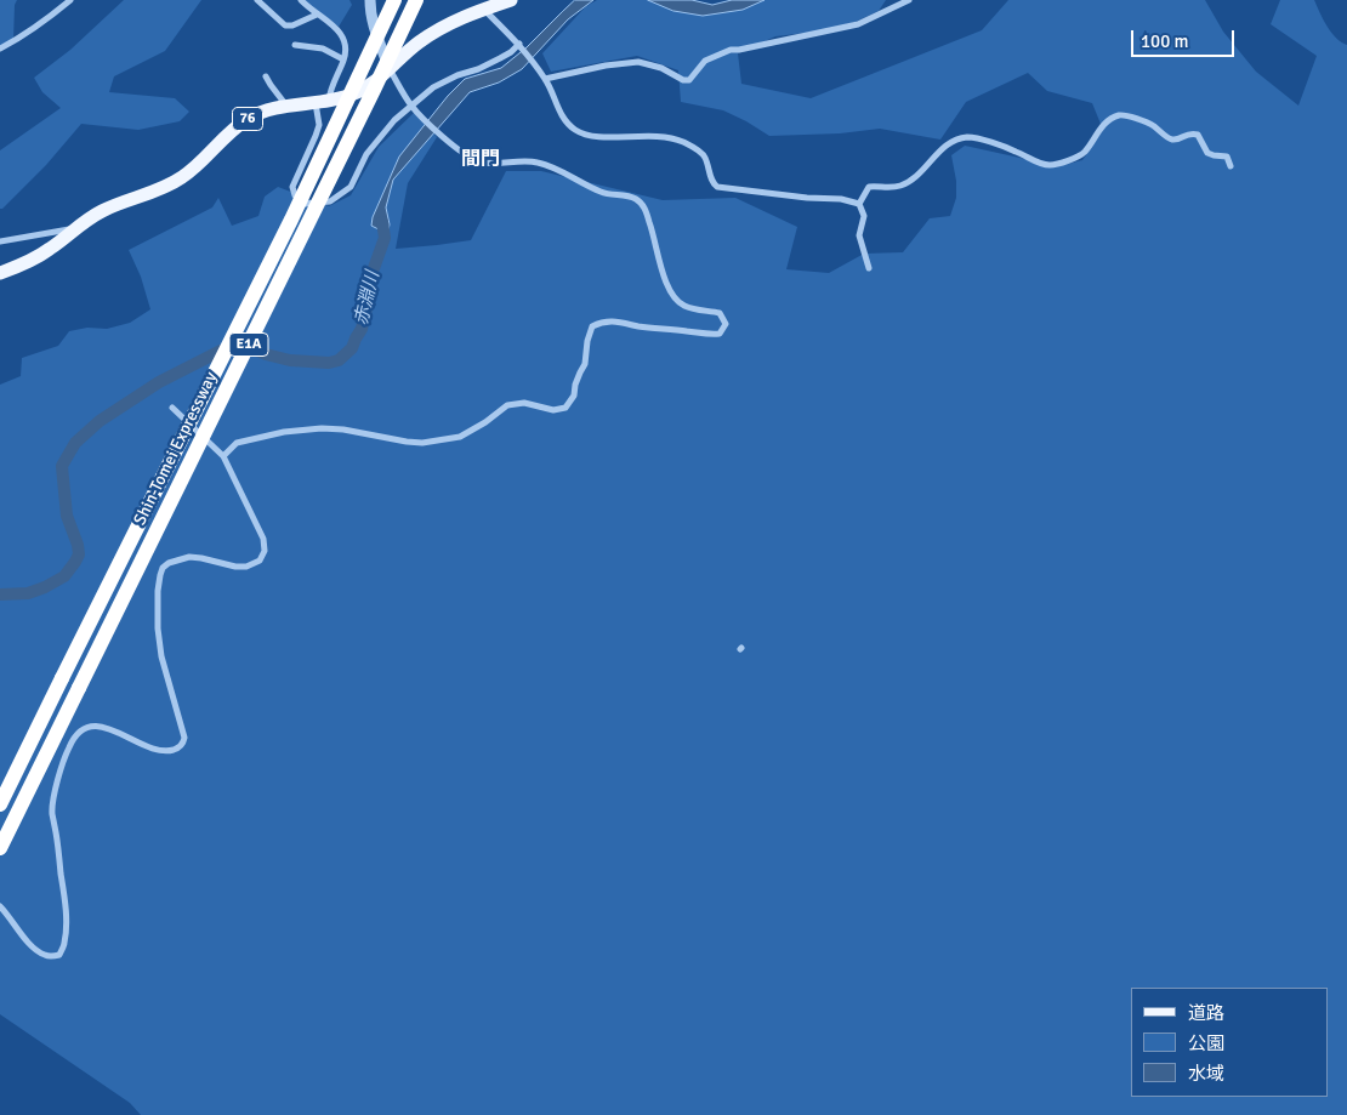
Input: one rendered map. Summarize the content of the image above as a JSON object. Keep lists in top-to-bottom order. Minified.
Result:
{"streets":{"highway":["E1A","Shin-Tomei Expressway"],"main road":["76"]},"districts":["間門"],"water":["赤淵川"],"legend":["道路","公園","水域"],"scale_bar":"100 m"}
